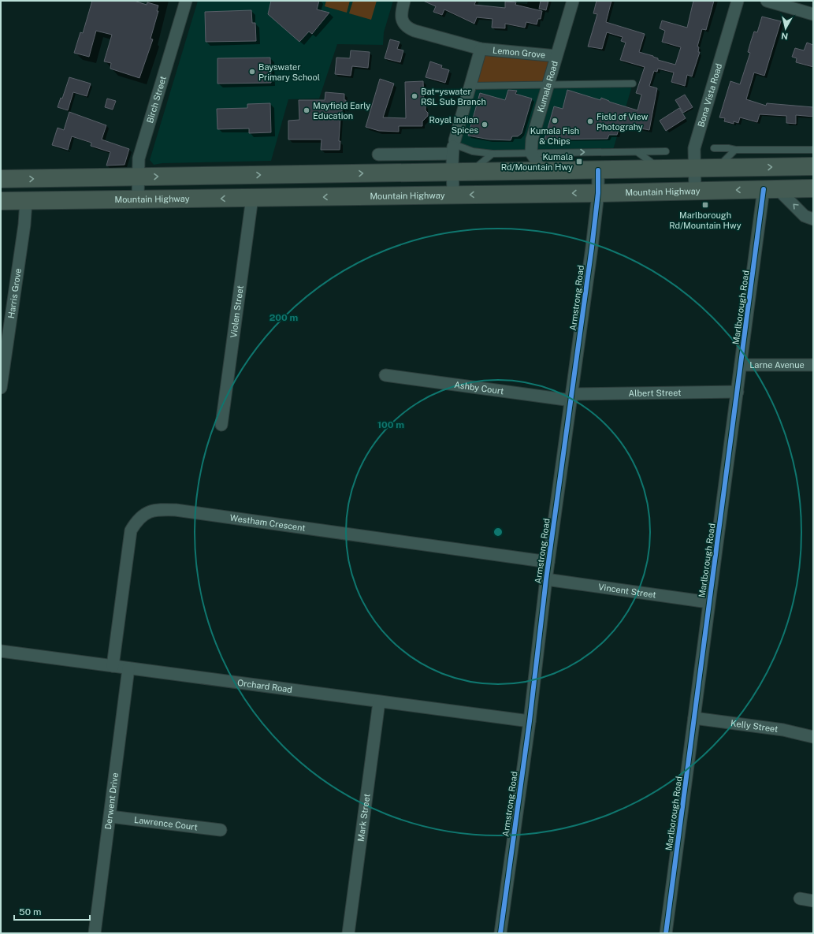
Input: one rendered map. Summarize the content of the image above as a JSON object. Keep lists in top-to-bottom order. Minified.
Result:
{"streets":{"main road":["Mountain Highway"],"street":["Lemon Grove","Kumala Road","Bona Vista Road","Birch Street","Harris Grove","Armstrong Road","Marlborough Road","Violen Street","Larne Avenue","Ashby Court","Albert Street","Westham Crescent","Vincent Street","Orchard Road","Kelly Street","Derwent Drive","Mark Street","Lawrence Court"]},"crossings":[["Lemon Grove","Kumala Road"],["Lemon Grove","Mountain Highway"],["Bona Vista Road","Mountain Highway"],["Birch Street","Mountain Highway"],["Mountain Highway","Harris Grove"],["Mountain Highway","Armstrong Road"],["Mountain Highway","Marlborough Road"],["Mountain Highway","Violen Street"],["Armstrong Road","Ashby Court"],["Armstrong Road","Albert Street"],["Armstrong Road","Westham Crescent"],["Armstrong Road","Vincent Street"],["Armstrong Road","Orchard Road"],["Marlborough Road","Larne Avenue"],["Marlborough Road","Albert Street"],["Marlborough Road","Vincent Street"],["Marlborough Road","Kelly Street"],["Ashby Court","Albert Street"],["Westham Crescent","Orchard Road"],["Orchard Road","Derwent Drive"],["Orchard Road","Mark Street"],["Derwent Drive","Lawrence Court"]],"places":{"other":["Bayswater Primary School","Bat=yswater RSL Sub Branch","Mayfield Early Education","Kumala Fish & Chips","Field of View Photograhy","Royal Indian Spices"],"transit":["Kumala Rd/Mountain Hwy","Marlborough Rd/Mountain Hwy"]},"scale_bar":"50 m","north":"bottom","rings":["200 m","100 m"]}
